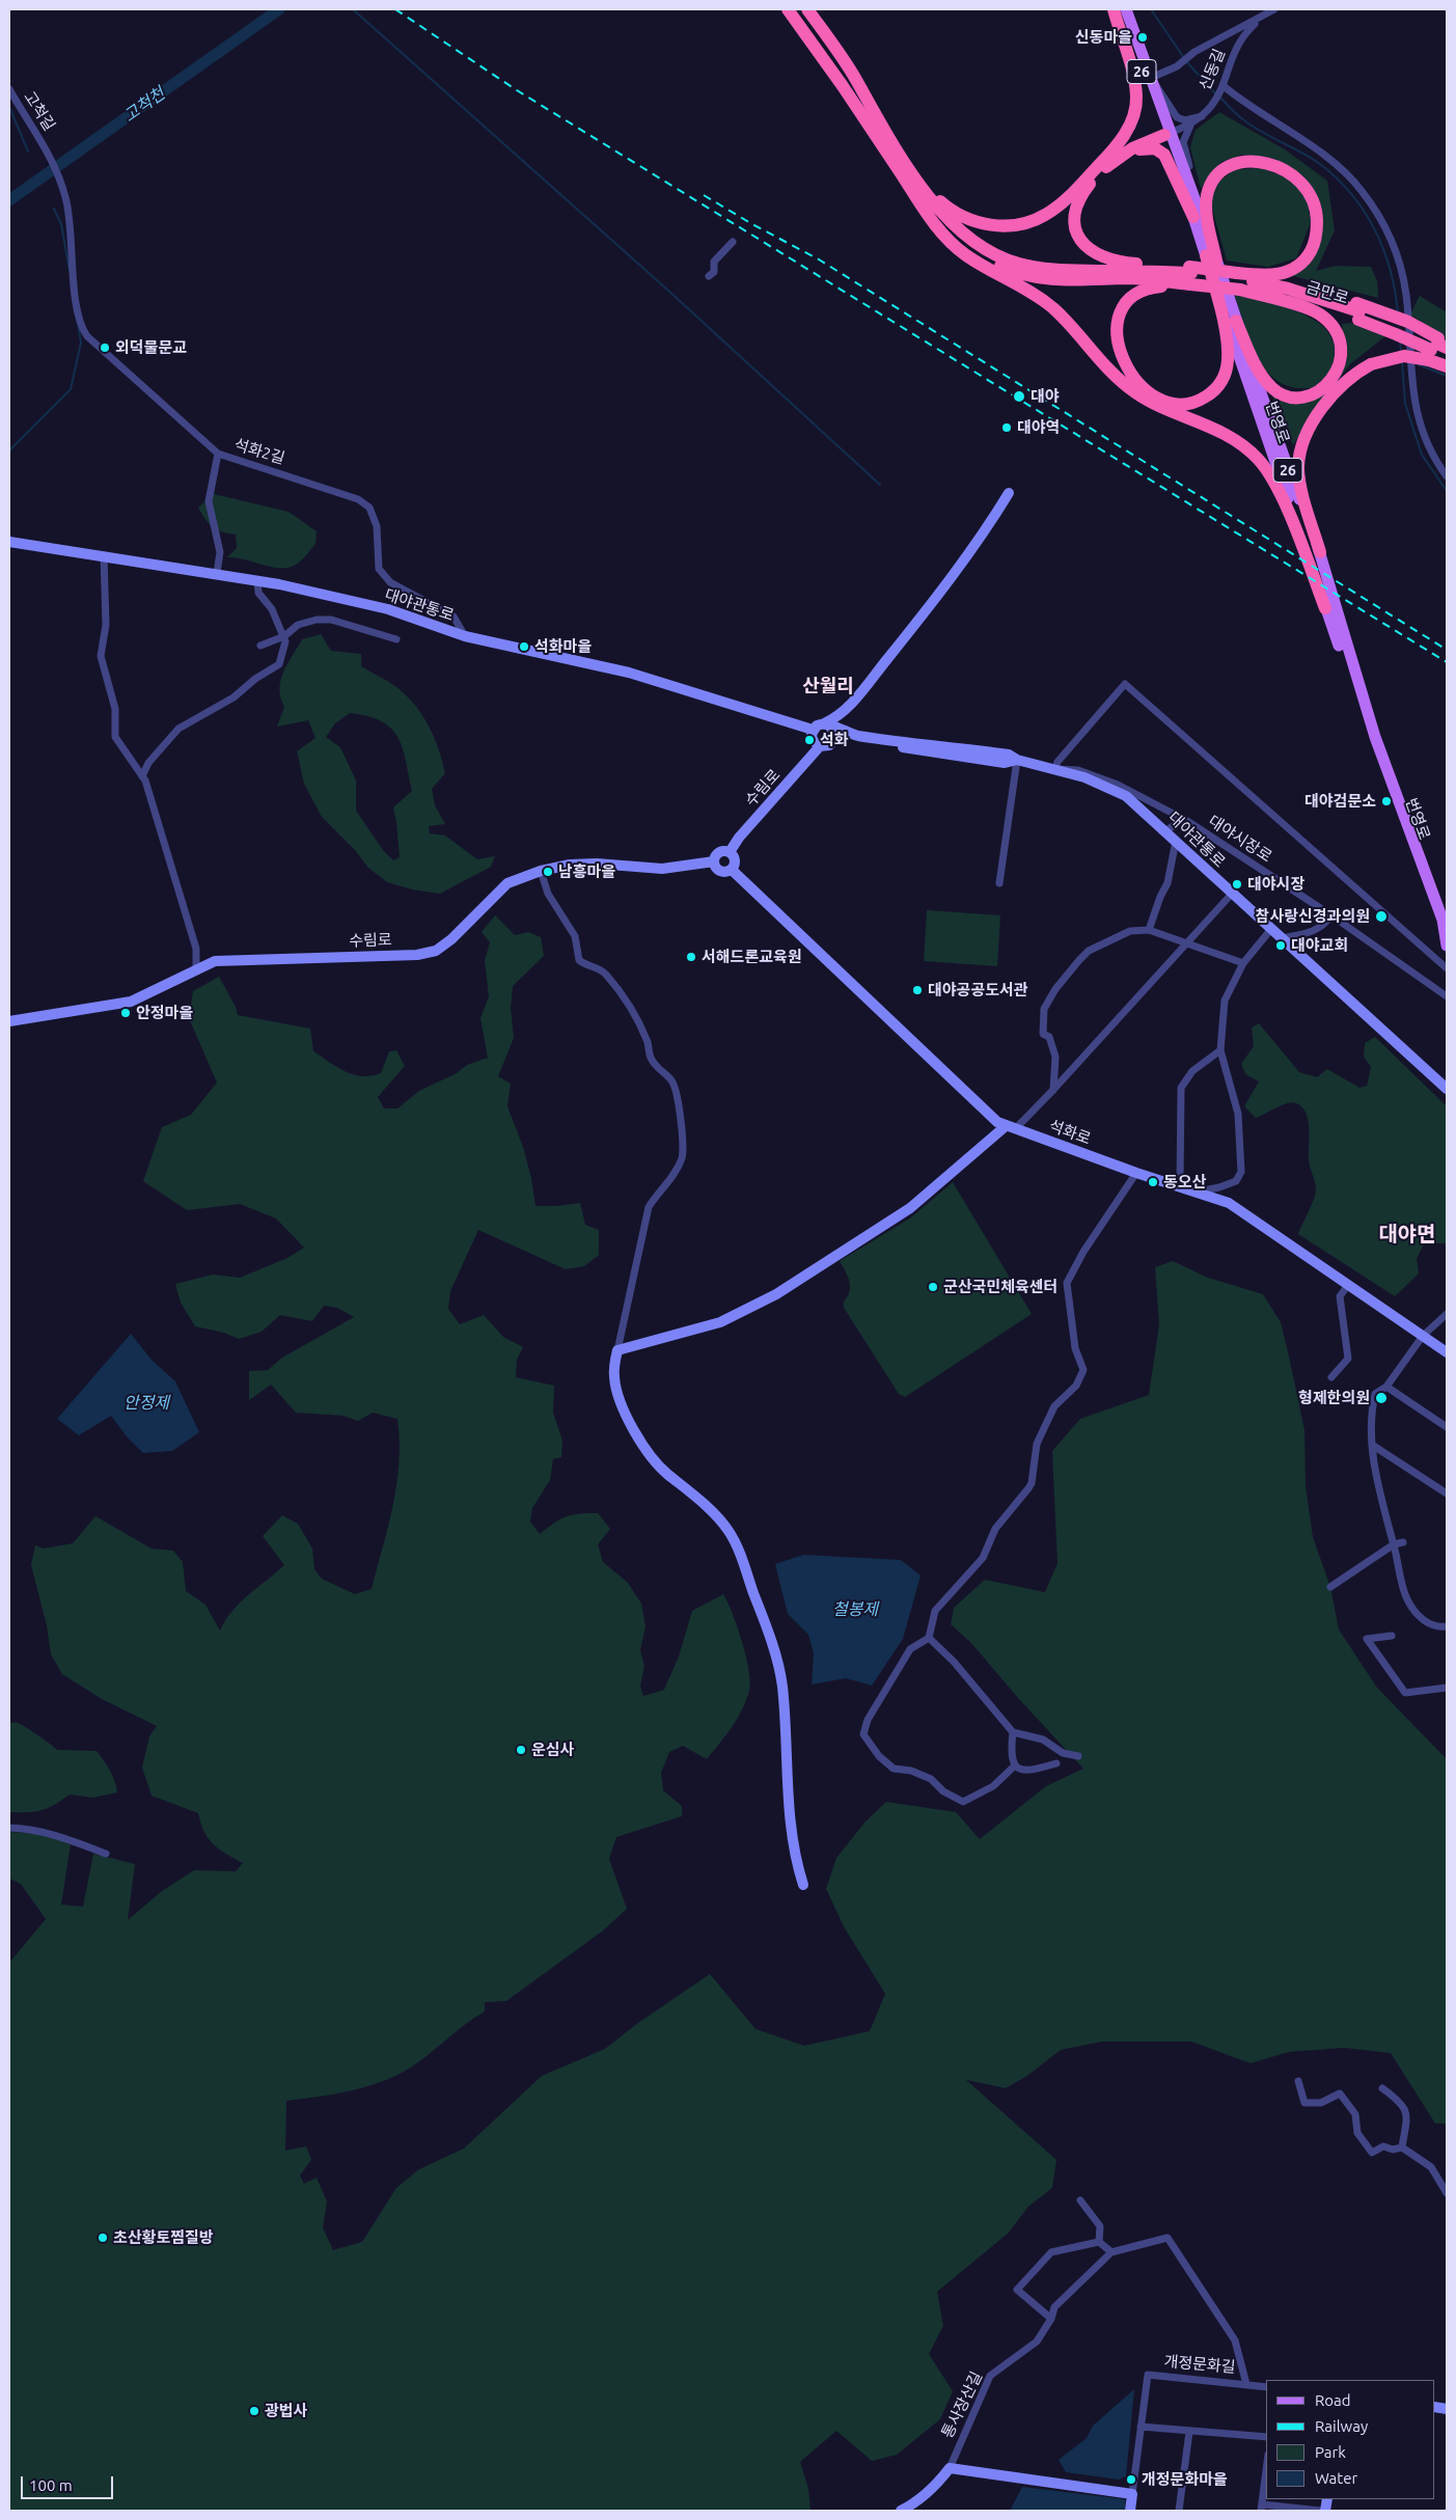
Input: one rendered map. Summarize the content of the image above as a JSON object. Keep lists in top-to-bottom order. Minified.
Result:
{"streets":{"highway":["금만로"],"main road":["26","번영로","대야관통로","수림로","석화로","개정문화길","통사장산길"],"street":["신동길","고척길","석화2길","대야시장로"]},"crossings":[["신동길","번영로"],["고척길","석화2길"],["석화2길","대야관통로"],["대야관통로","수림로"],["대야관통로","대야시장로"],["수림로","석화로"],["개정문화길","통사장산길"]],"districts":["산월리","대야면"],"water":["고척천","안정제","철봉제"],"places":["신동마을","외덕물문교","대야","대야역","석화마을","석화","대야검문소","남흥마을","대야시장","참사랑신경과의원","대야교회","서해드론교육원","대야공공도서관","안정마을","동오산","군산국민체육센터","형제한의원","운심사","초산황토찜질방","광법사","개정문화마을"],"legend":["Road","Railway","Park","Water"],"scale_bar":"100 m"}
